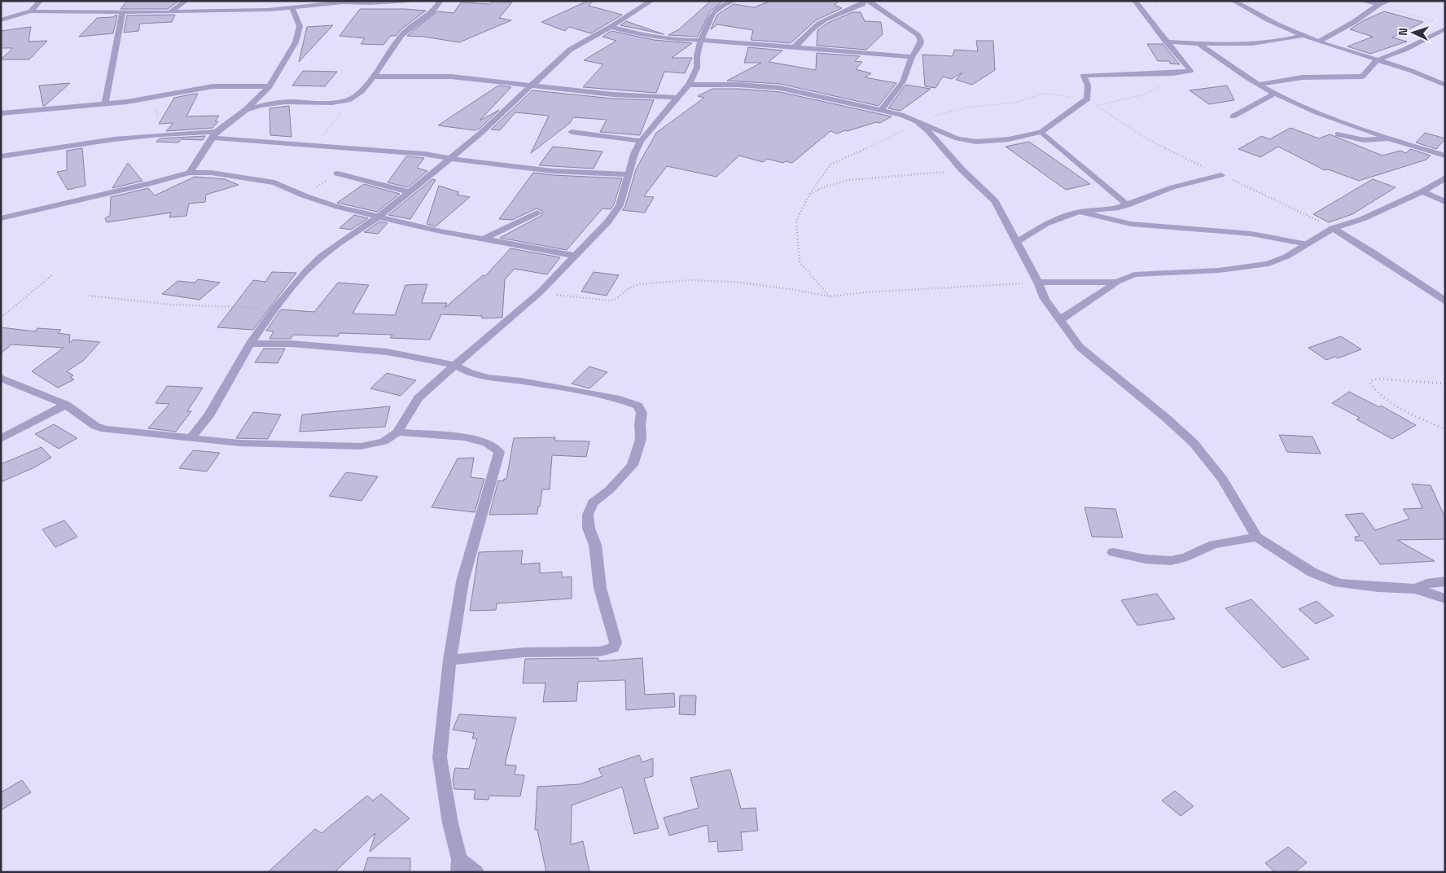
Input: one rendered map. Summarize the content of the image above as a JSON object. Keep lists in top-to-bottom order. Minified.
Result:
{"north":"left"}
